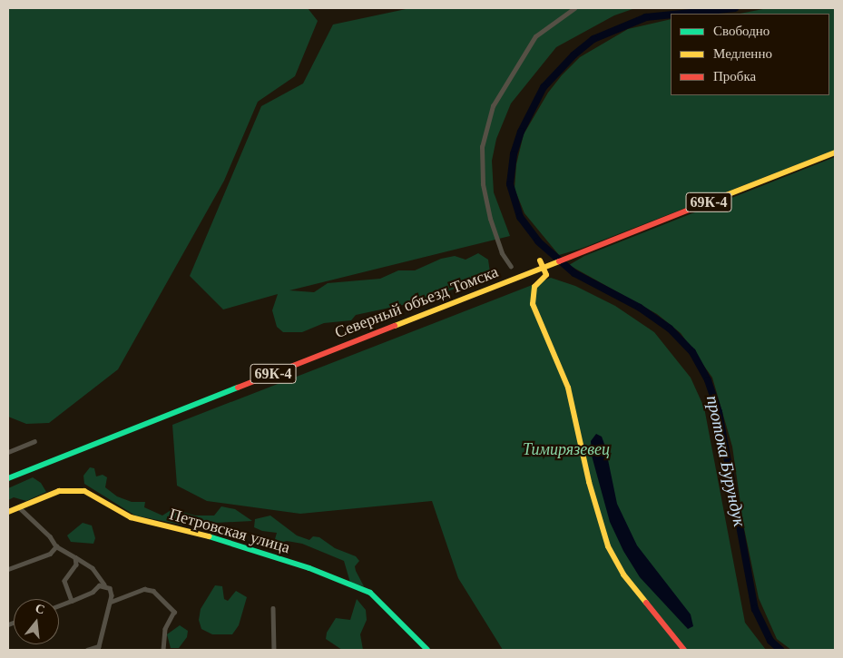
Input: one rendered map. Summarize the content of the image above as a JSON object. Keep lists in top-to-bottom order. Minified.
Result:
{"streets":{"street":["69К-4","Северный объезд Томска","Петровская улица"]},"water":["протока Бурундук"],"parks":["Тимирязевец"],"legend":["Свободно","Медленно","Пробка"],"north":"top"}
